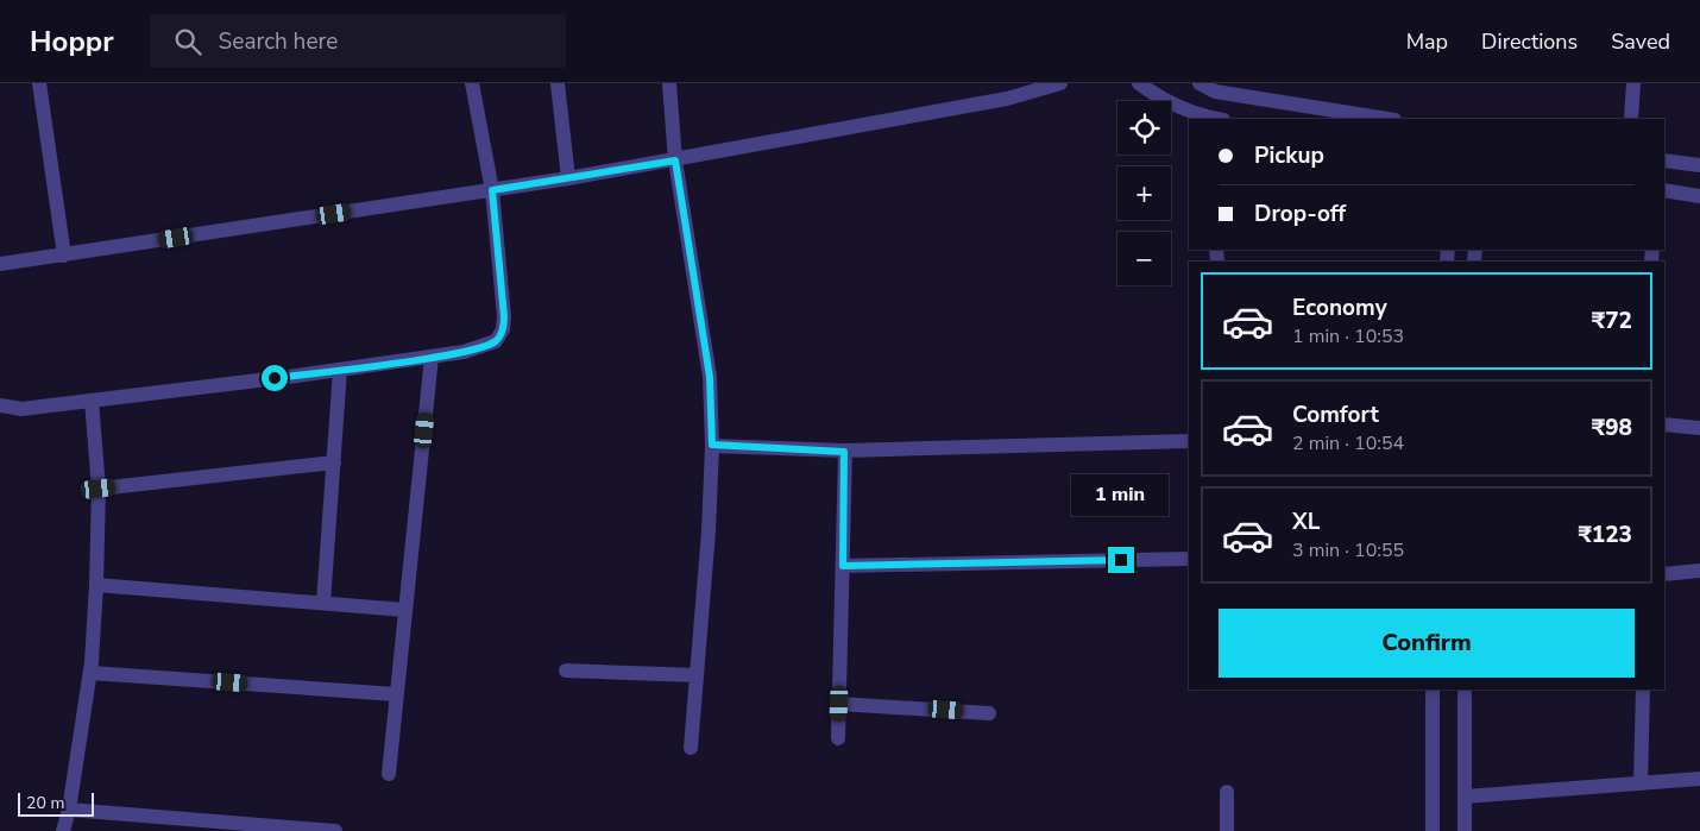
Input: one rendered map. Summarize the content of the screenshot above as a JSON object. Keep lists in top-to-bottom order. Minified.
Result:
{"scale_bar":"20 m","page":{"header":"Hoppr","search":"Search here","nav":["Map","Directions","Saved"],"map_buttons":["+","−"],"banner":["Pickup","Drop-off"],"list":[{"name":"Economy","note":"1 min · 10:53","value":"₹72"},{"name":"Comfort","note":"2 min · 10:54","value":"₹98"},{"name":"XL","note":"3 min · 10:55","value":"₹123"}],"bubble":"1 min","buttons":"Confirm","scale":"20 m"}}
